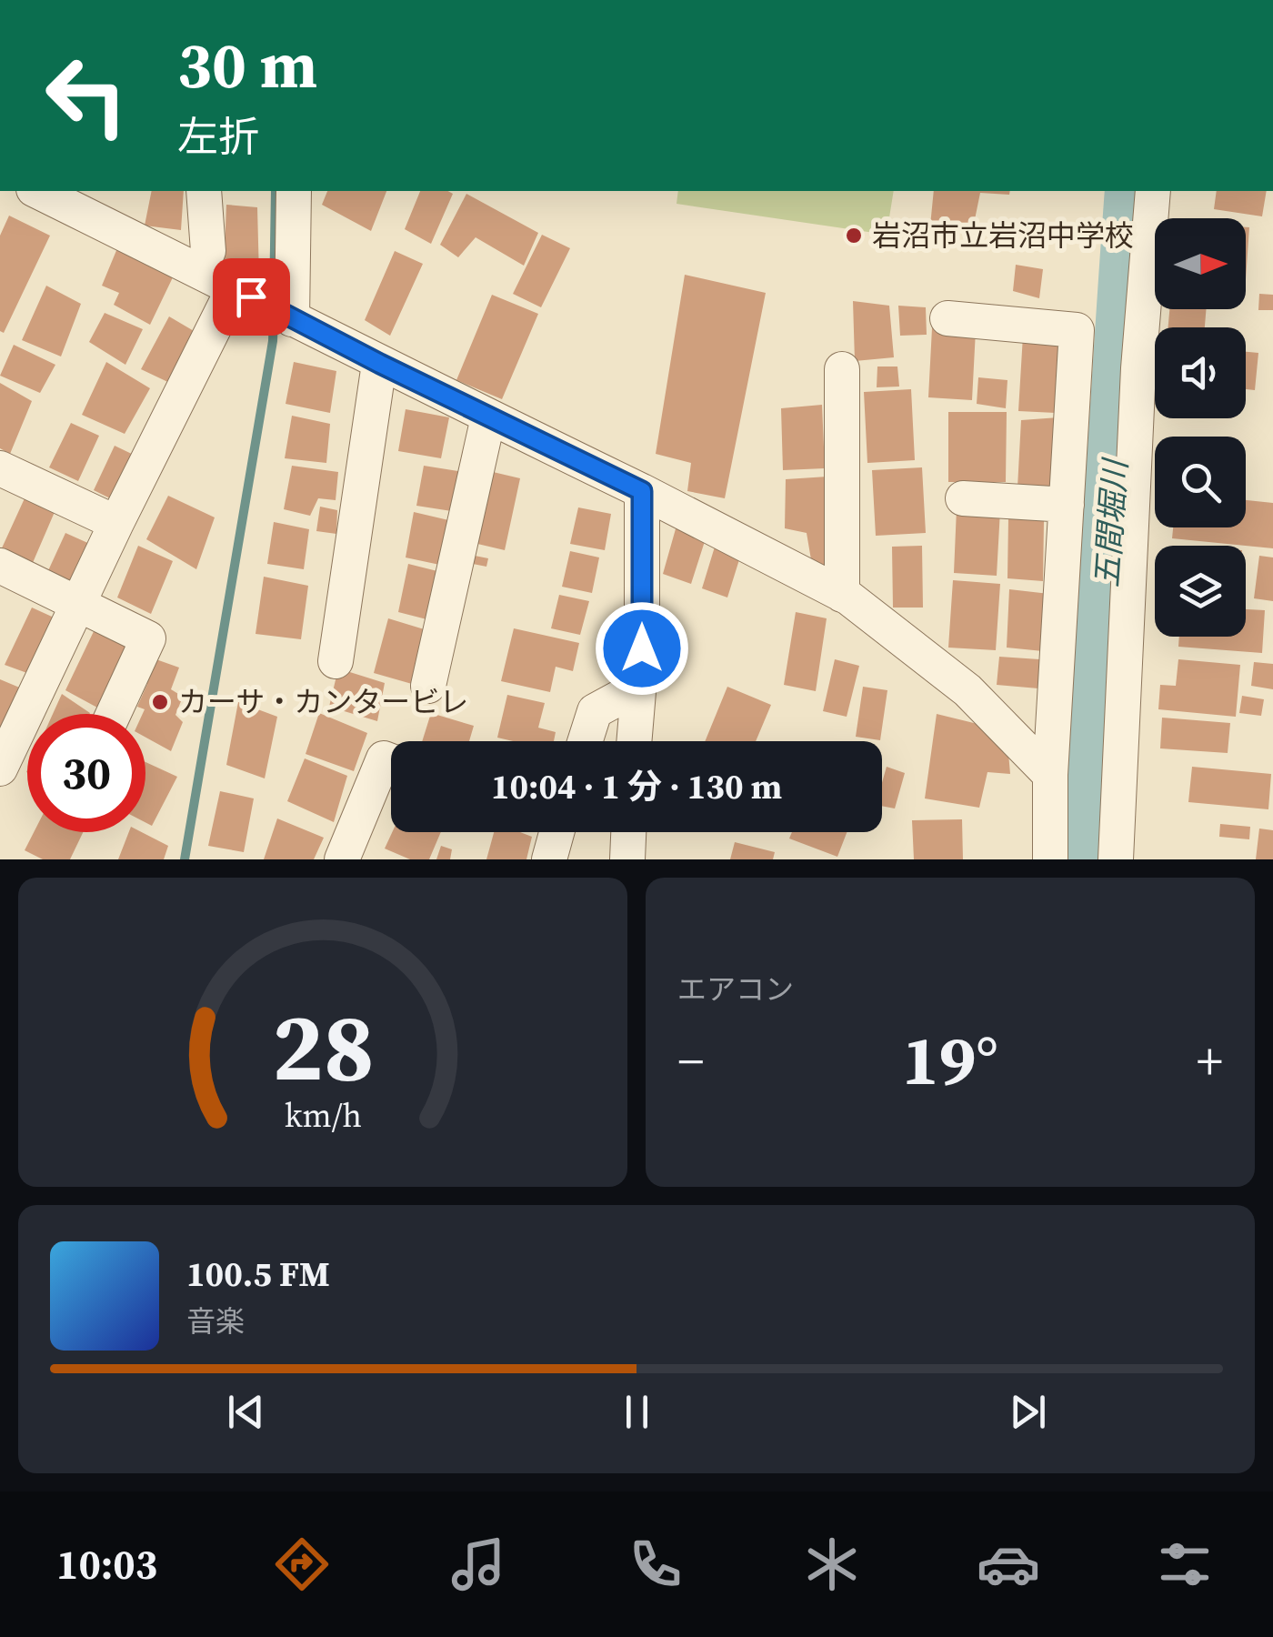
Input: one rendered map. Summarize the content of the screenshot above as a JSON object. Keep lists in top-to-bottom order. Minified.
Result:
{"water":["五間堀川"],"places":["岩沼市立岩沼中学校","カーサ・カンタービレ"],"north":"right","page":{"turn":["30 m","左折"],"limit":"30","trip":"10:04 · 1 分 · 130 m","tile":"エアコン","heat":["−","19°","+"],"song":["100.5 FM","音楽"],"tabs":"10:03","gauge":["28","km/h"]}}
